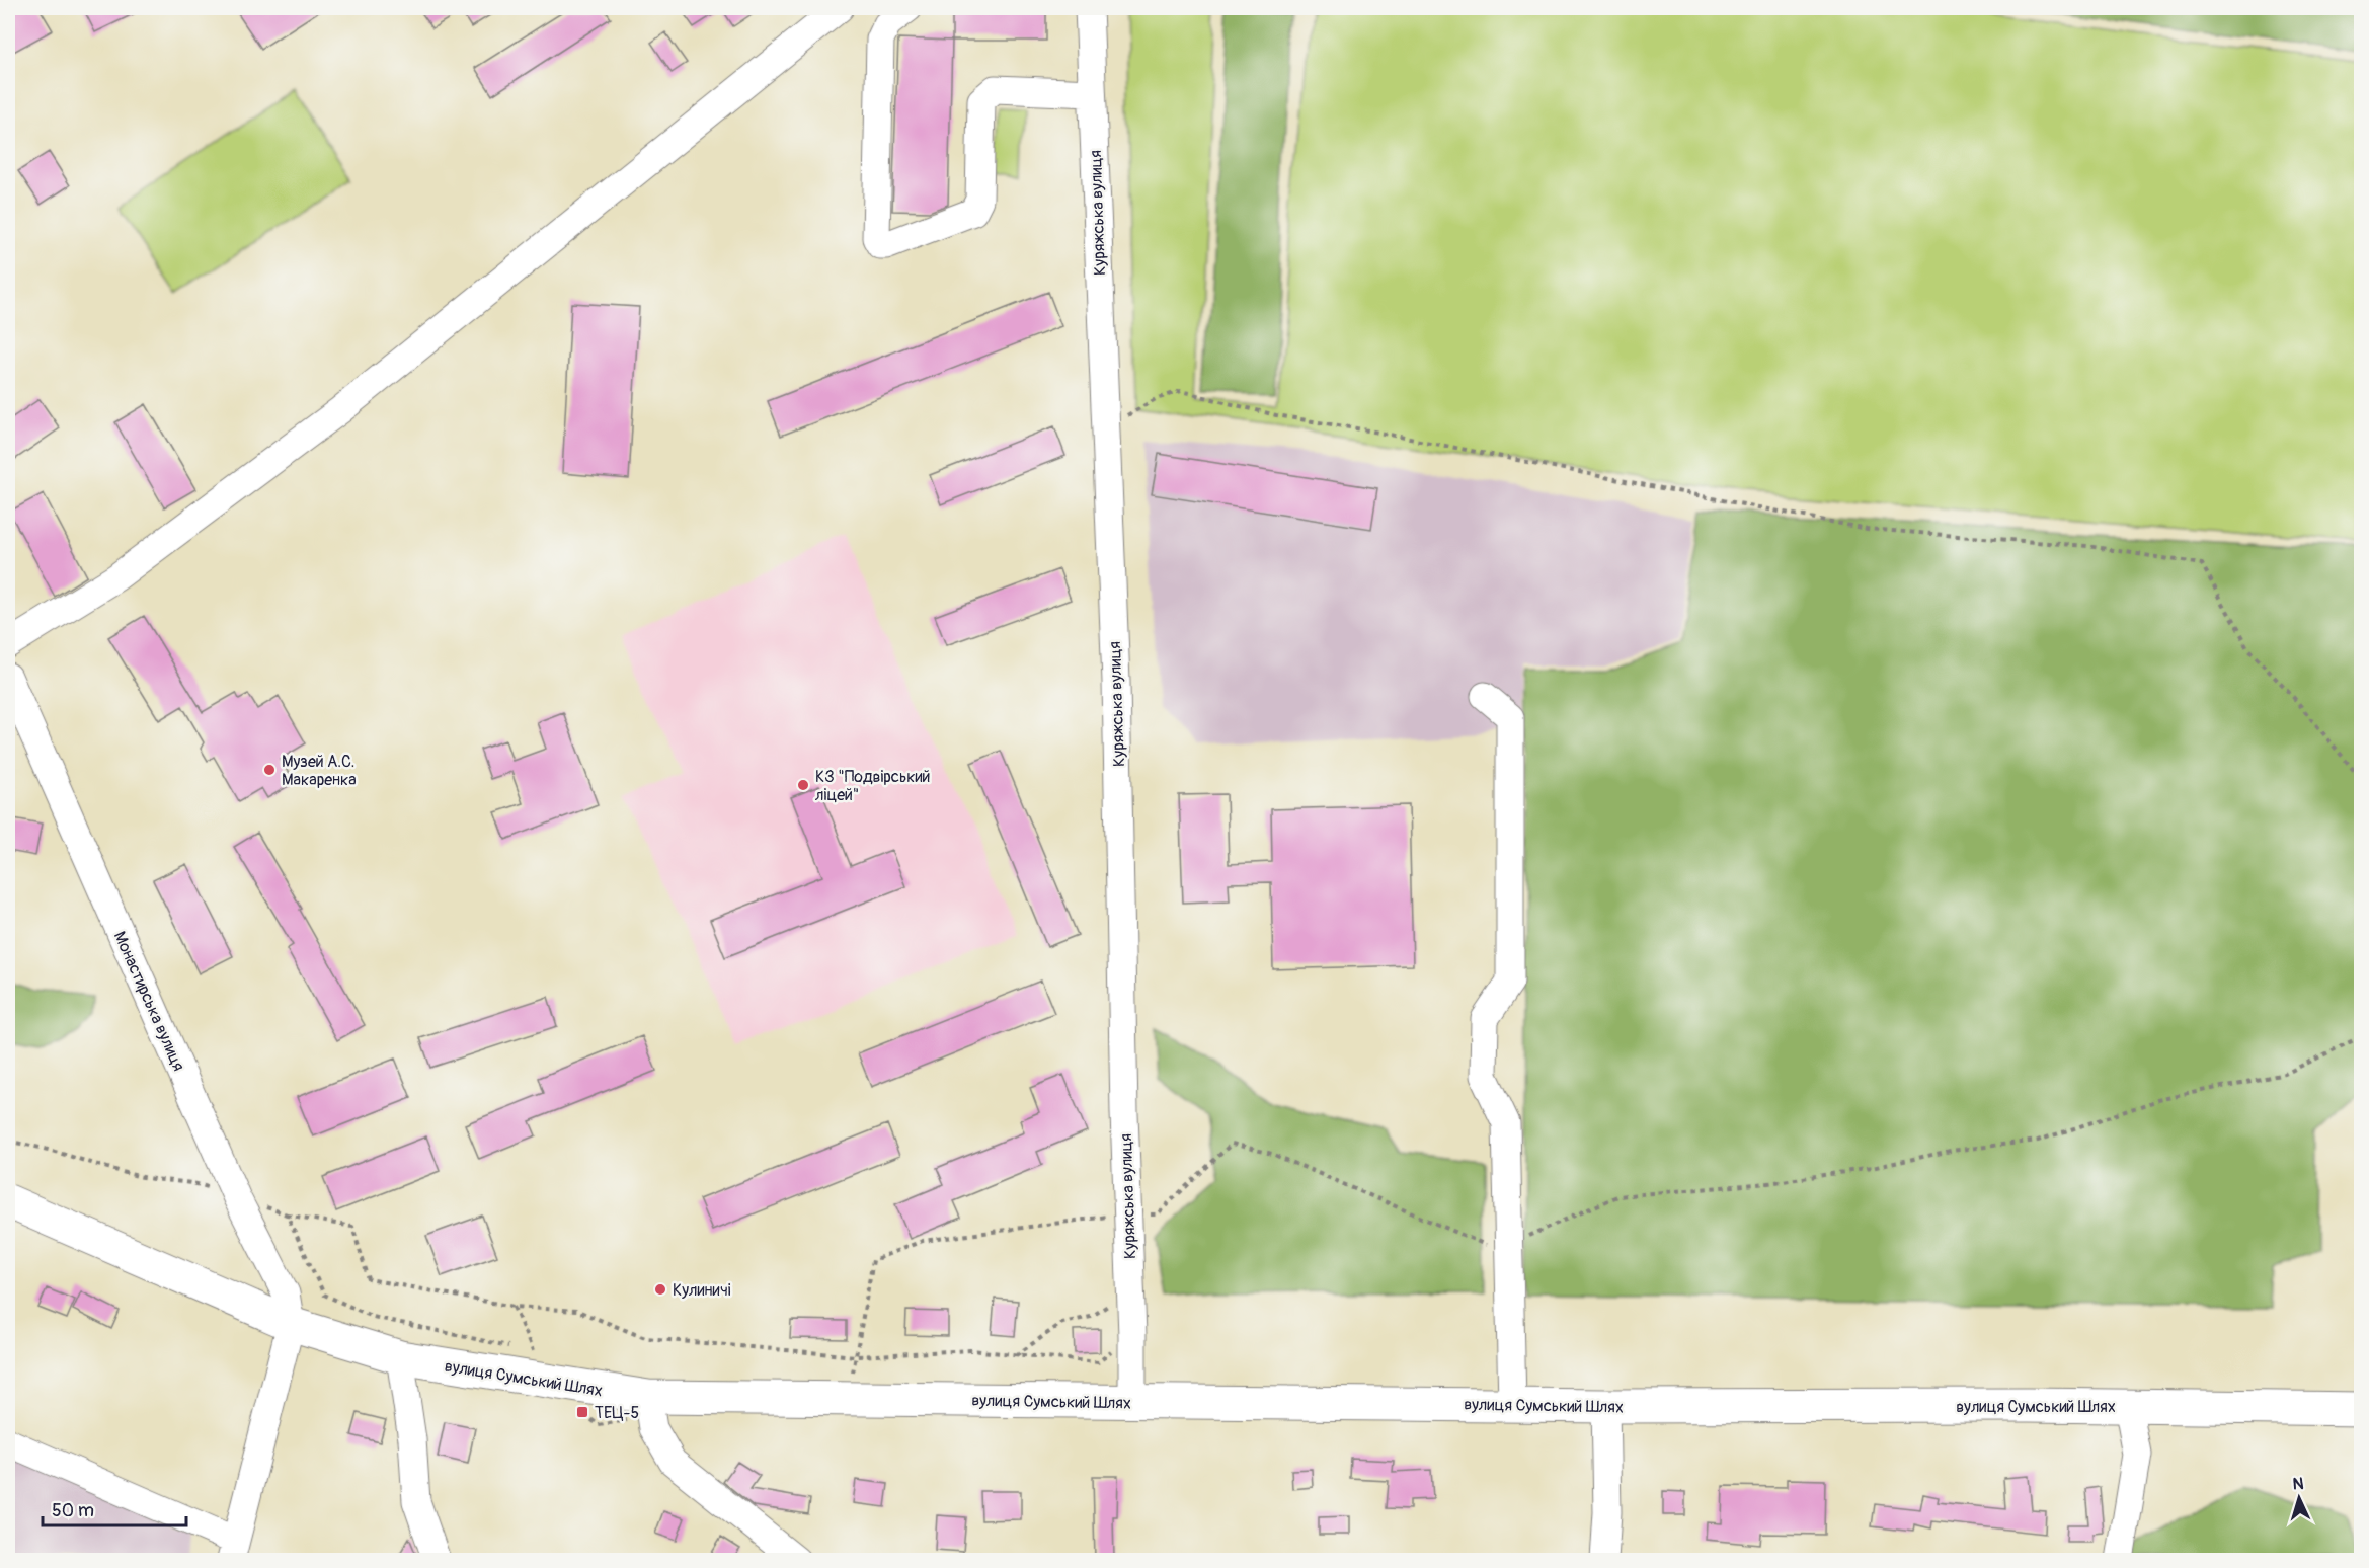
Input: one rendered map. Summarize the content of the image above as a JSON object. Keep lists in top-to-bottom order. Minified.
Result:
{"streets":{"main road":["вулиця Сумський Шлях"],"street":["Куряжська вулиця","Монастирська вулиця"]},"crossings":[["Куряжська вулиця","вулиця Сумський Шлях"],["Монастирська вулиця","вулиця Сумський Шлях"]],"places":{"other":["Музей А.С. Макаренка","КЗ \"Подвірський ліцей\"","Кулиничі"],"transit":["ТЕЦ-5"]},"scale_bar":"50 m","north":"top"}
